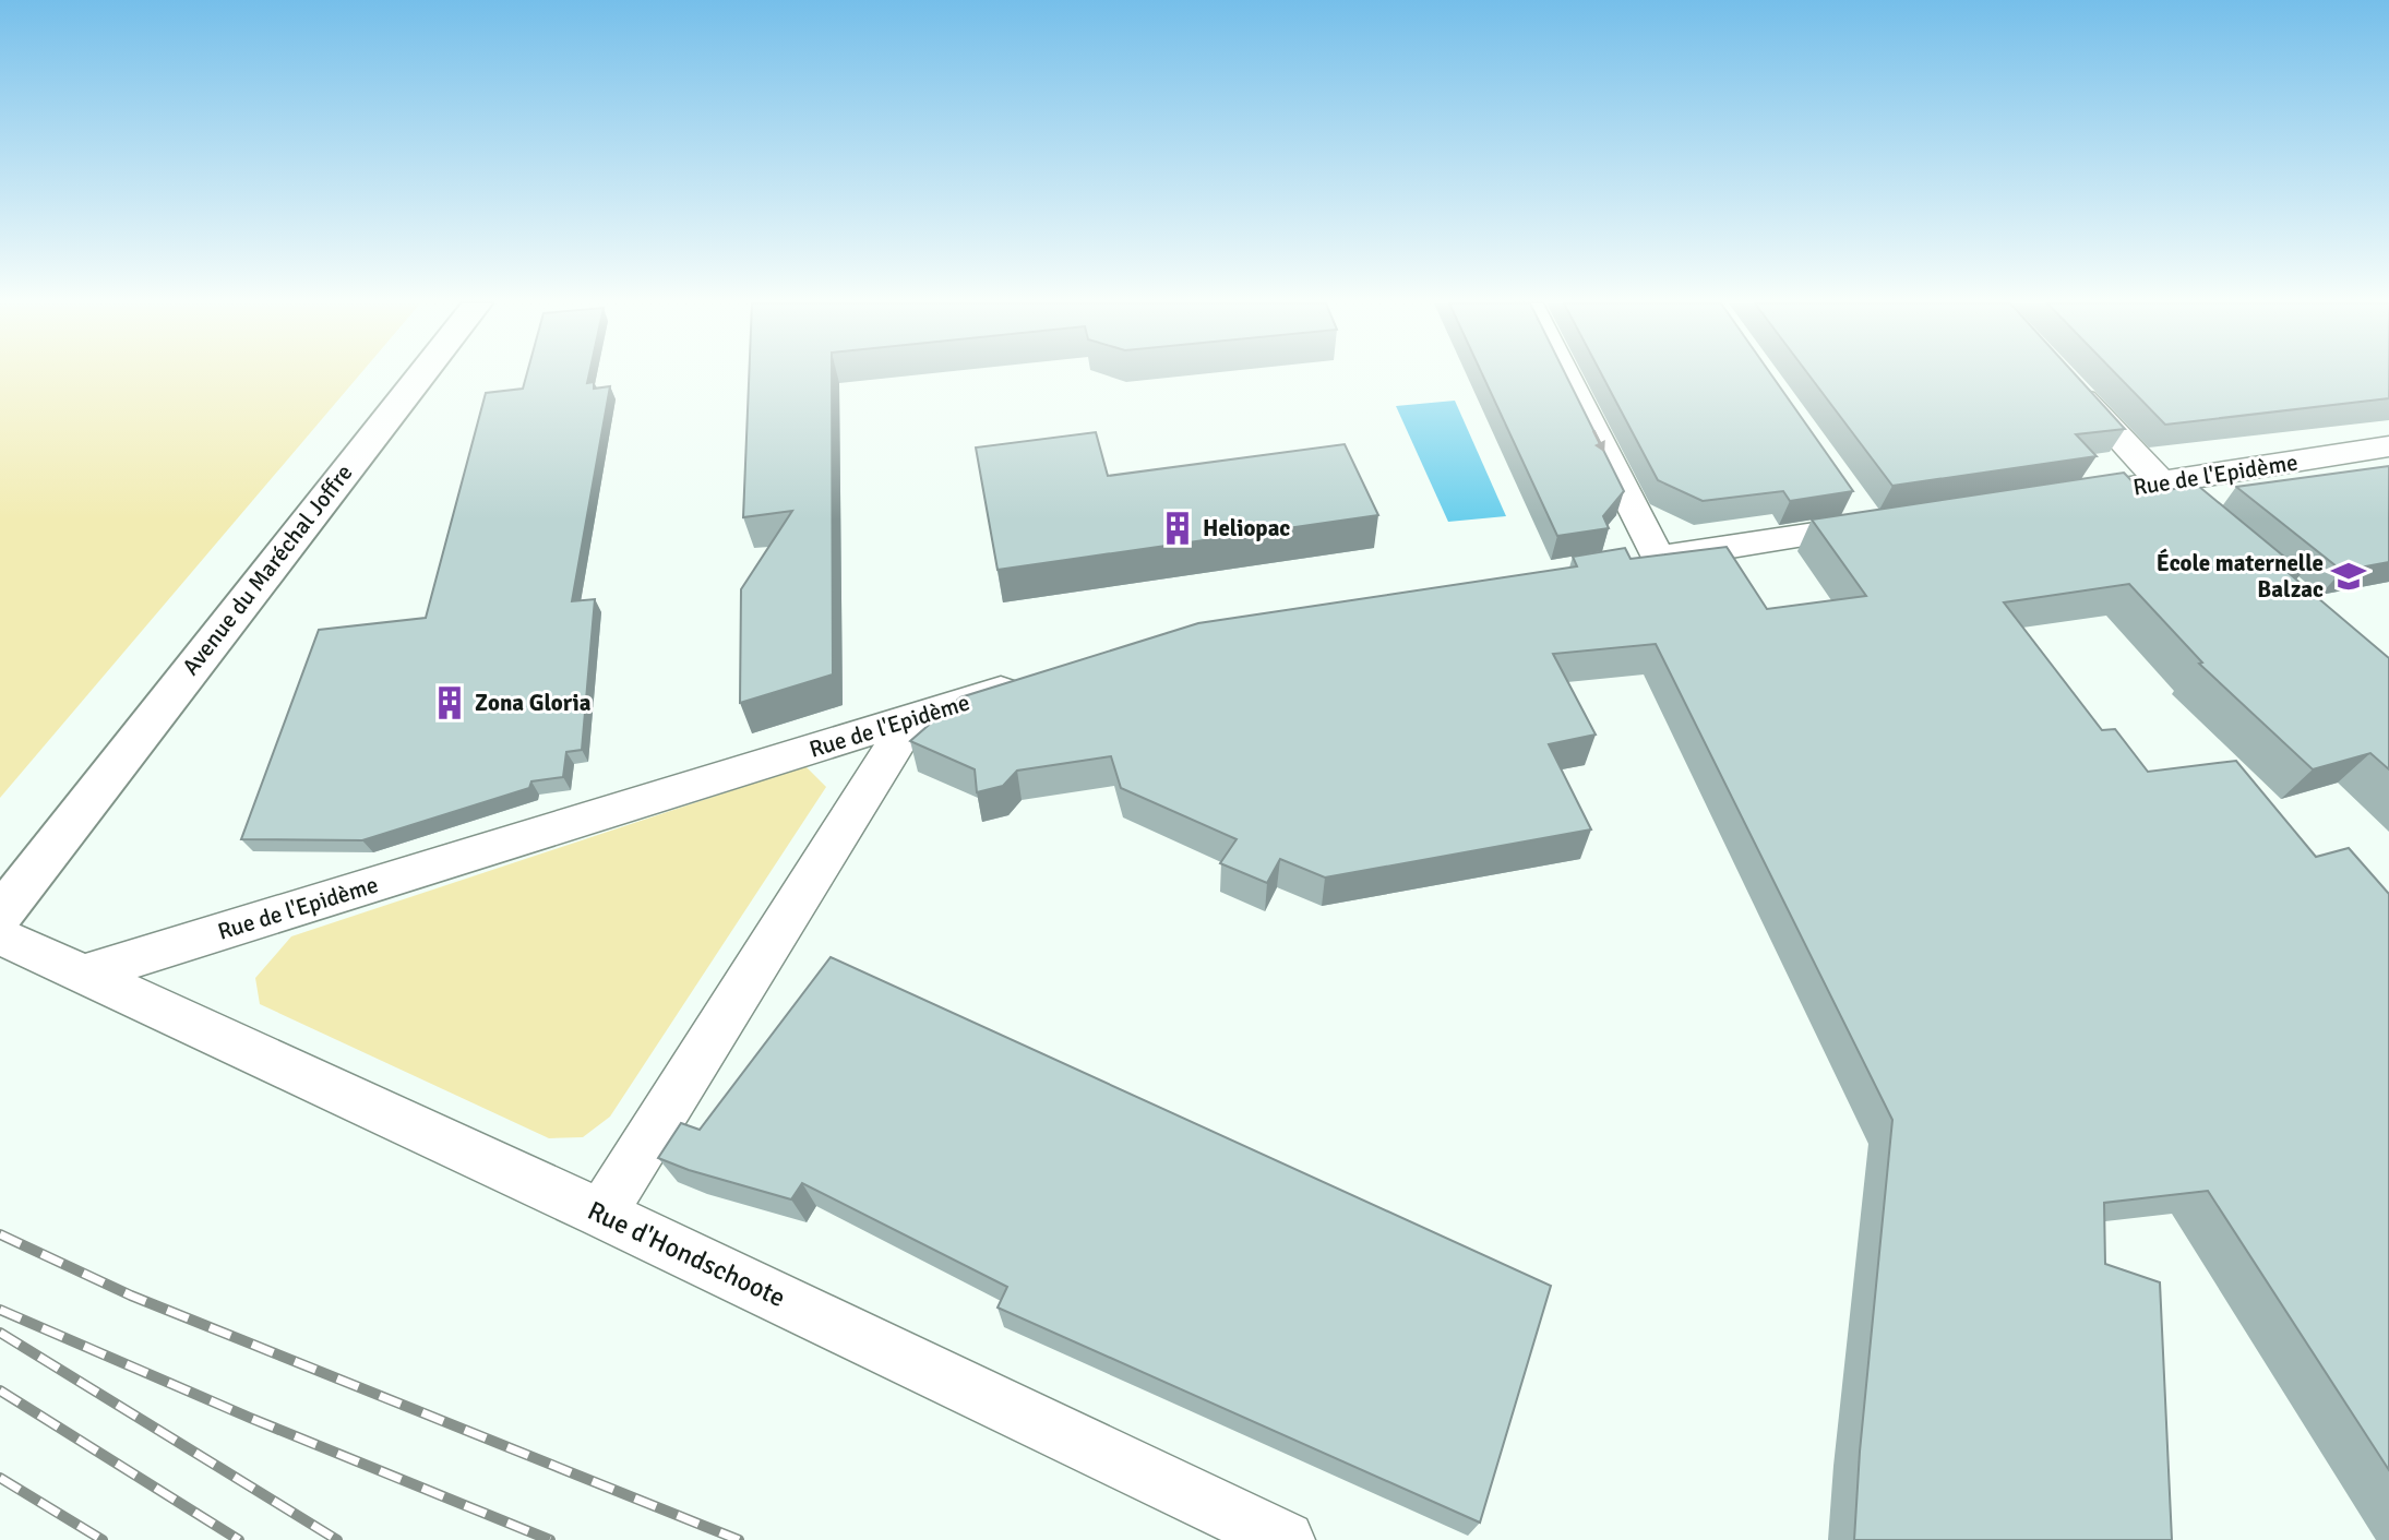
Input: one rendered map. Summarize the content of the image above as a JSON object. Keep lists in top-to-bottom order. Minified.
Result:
{"streets":{"main road":["Avenue du Maréchal Joffre"],"street":["Rue de l'Epidème","Rue d'Hondschoote"]},"crossings":[["Rue de l'Epidème","Rue d'Hondschoote"]],"places":{"building":["Heliopac","Zona Gloria"],"school or university":["École maternelle Balzac"]}}
